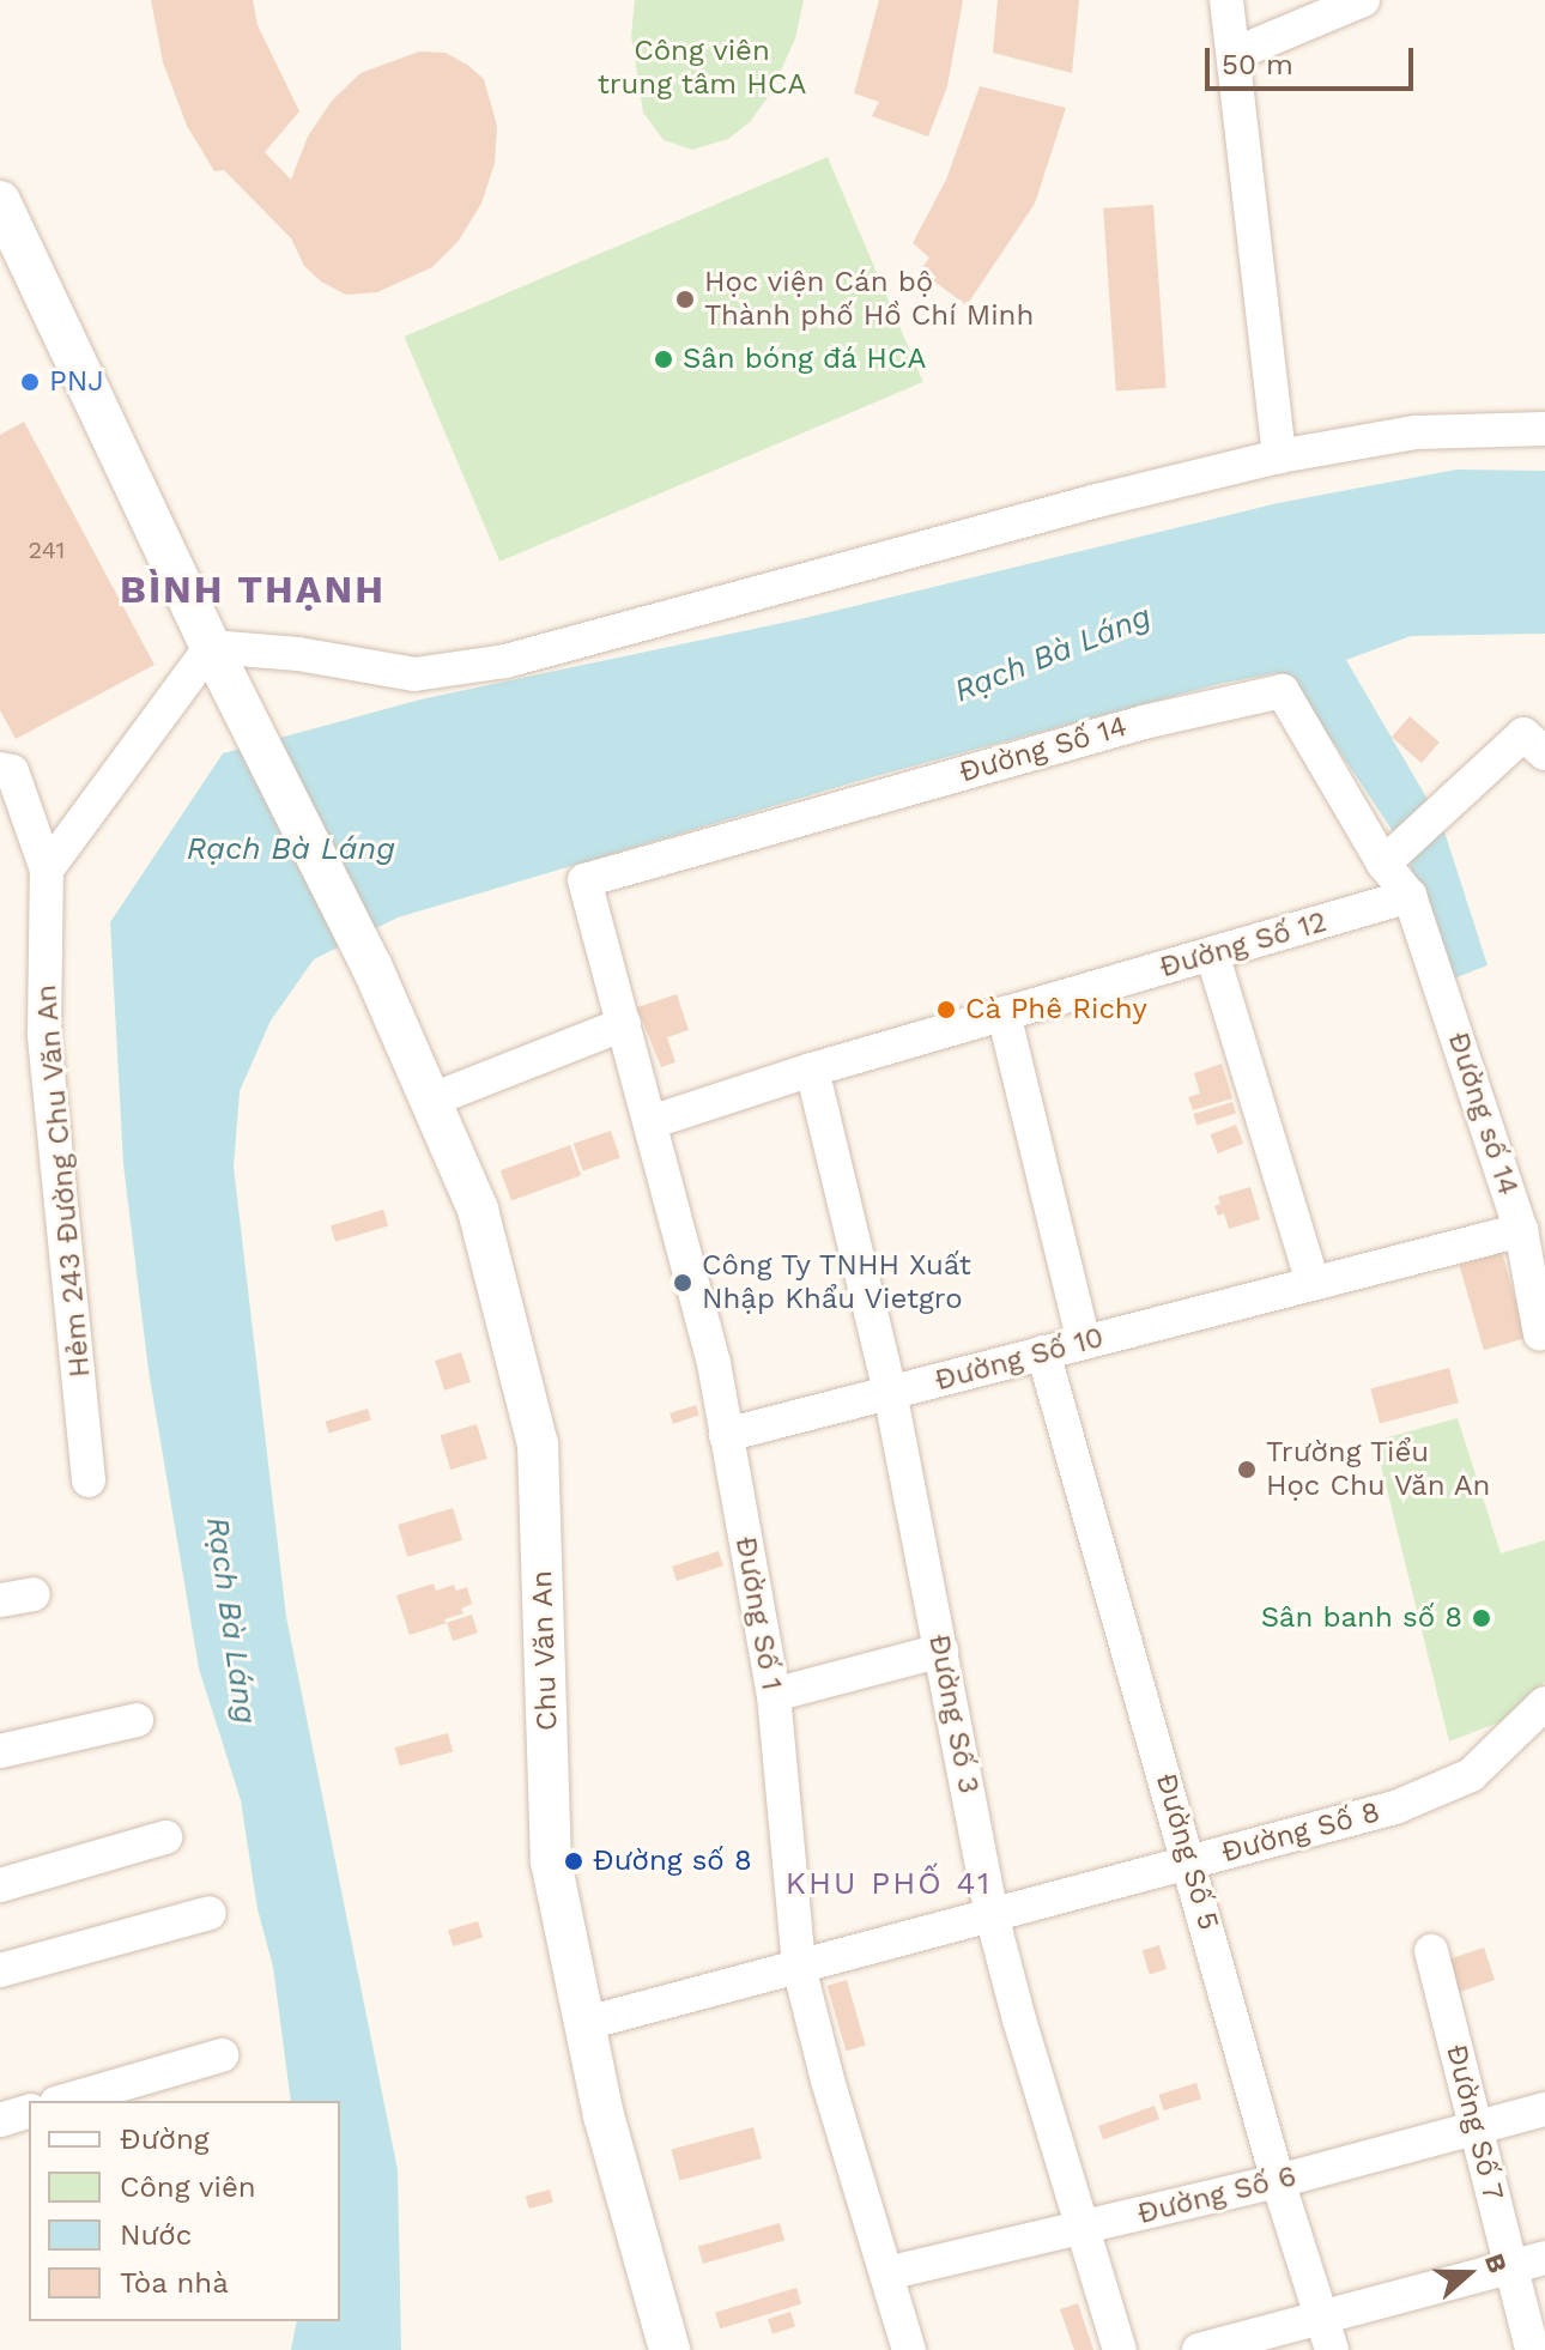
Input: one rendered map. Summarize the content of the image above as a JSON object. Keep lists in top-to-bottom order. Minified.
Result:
{"streets":{"street":["Đường Số 14","Đường Số 12","Đường số 14","Hẻm 243 Đường Chu Văn An","Đường Số 10","Đường Số 1","Chu Văn An","Đường Số 3","Đường Số 8","Đường Số 5","Đường Số 7","Đường Số 6"]},"crossings":[["Đường Số 14","Đường Số 1"],["Đường Số 12","Đường số 14"],["Đường Số 12","Đường Số 1"],["Đường Số 12","Đường Số 3"],["Đường số 14","Đường Số 10"],["Đường Số 10","Đường Số 1"],["Đường Số 10","Đường Số 3"],["Đường Số 10","Đường Số 5"],["Đường Số 1","Đường Số 8"],["Đường Số 1","Đường Số 6"],["Chu Văn An","Đường Số 8"],["Đường Số 3","Đường Số 8"],["Đường Số 3","Đường Số 6"],["Đường Số 8","Đường Số 5"],["Đường Số 5","Đường Số 6"],["Đường Số 7","Đường Số 6"]],"districts":["BÌNH THẠNH","KHU PHỐ 41"],"water":["Rạch Bà Láng"],"parks":["Công viên trung tâm HCA"],"places":["Học viện Cán bộ Thành phố Hồ Chí Minh","Sân bóng đá HCA","PNJ","Cà Phê Richy","Công Ty TNHH Xuất Nhập Khẩu Vietgro","Trường Tiểu Học Chu Văn An","Sân banh số 8","Đường số 8"],"house_numbers":["241"],"legend":["Đường","Công viên","Nước","Tòa nhà"],"scale_bar":"50 m","north":"right"}
